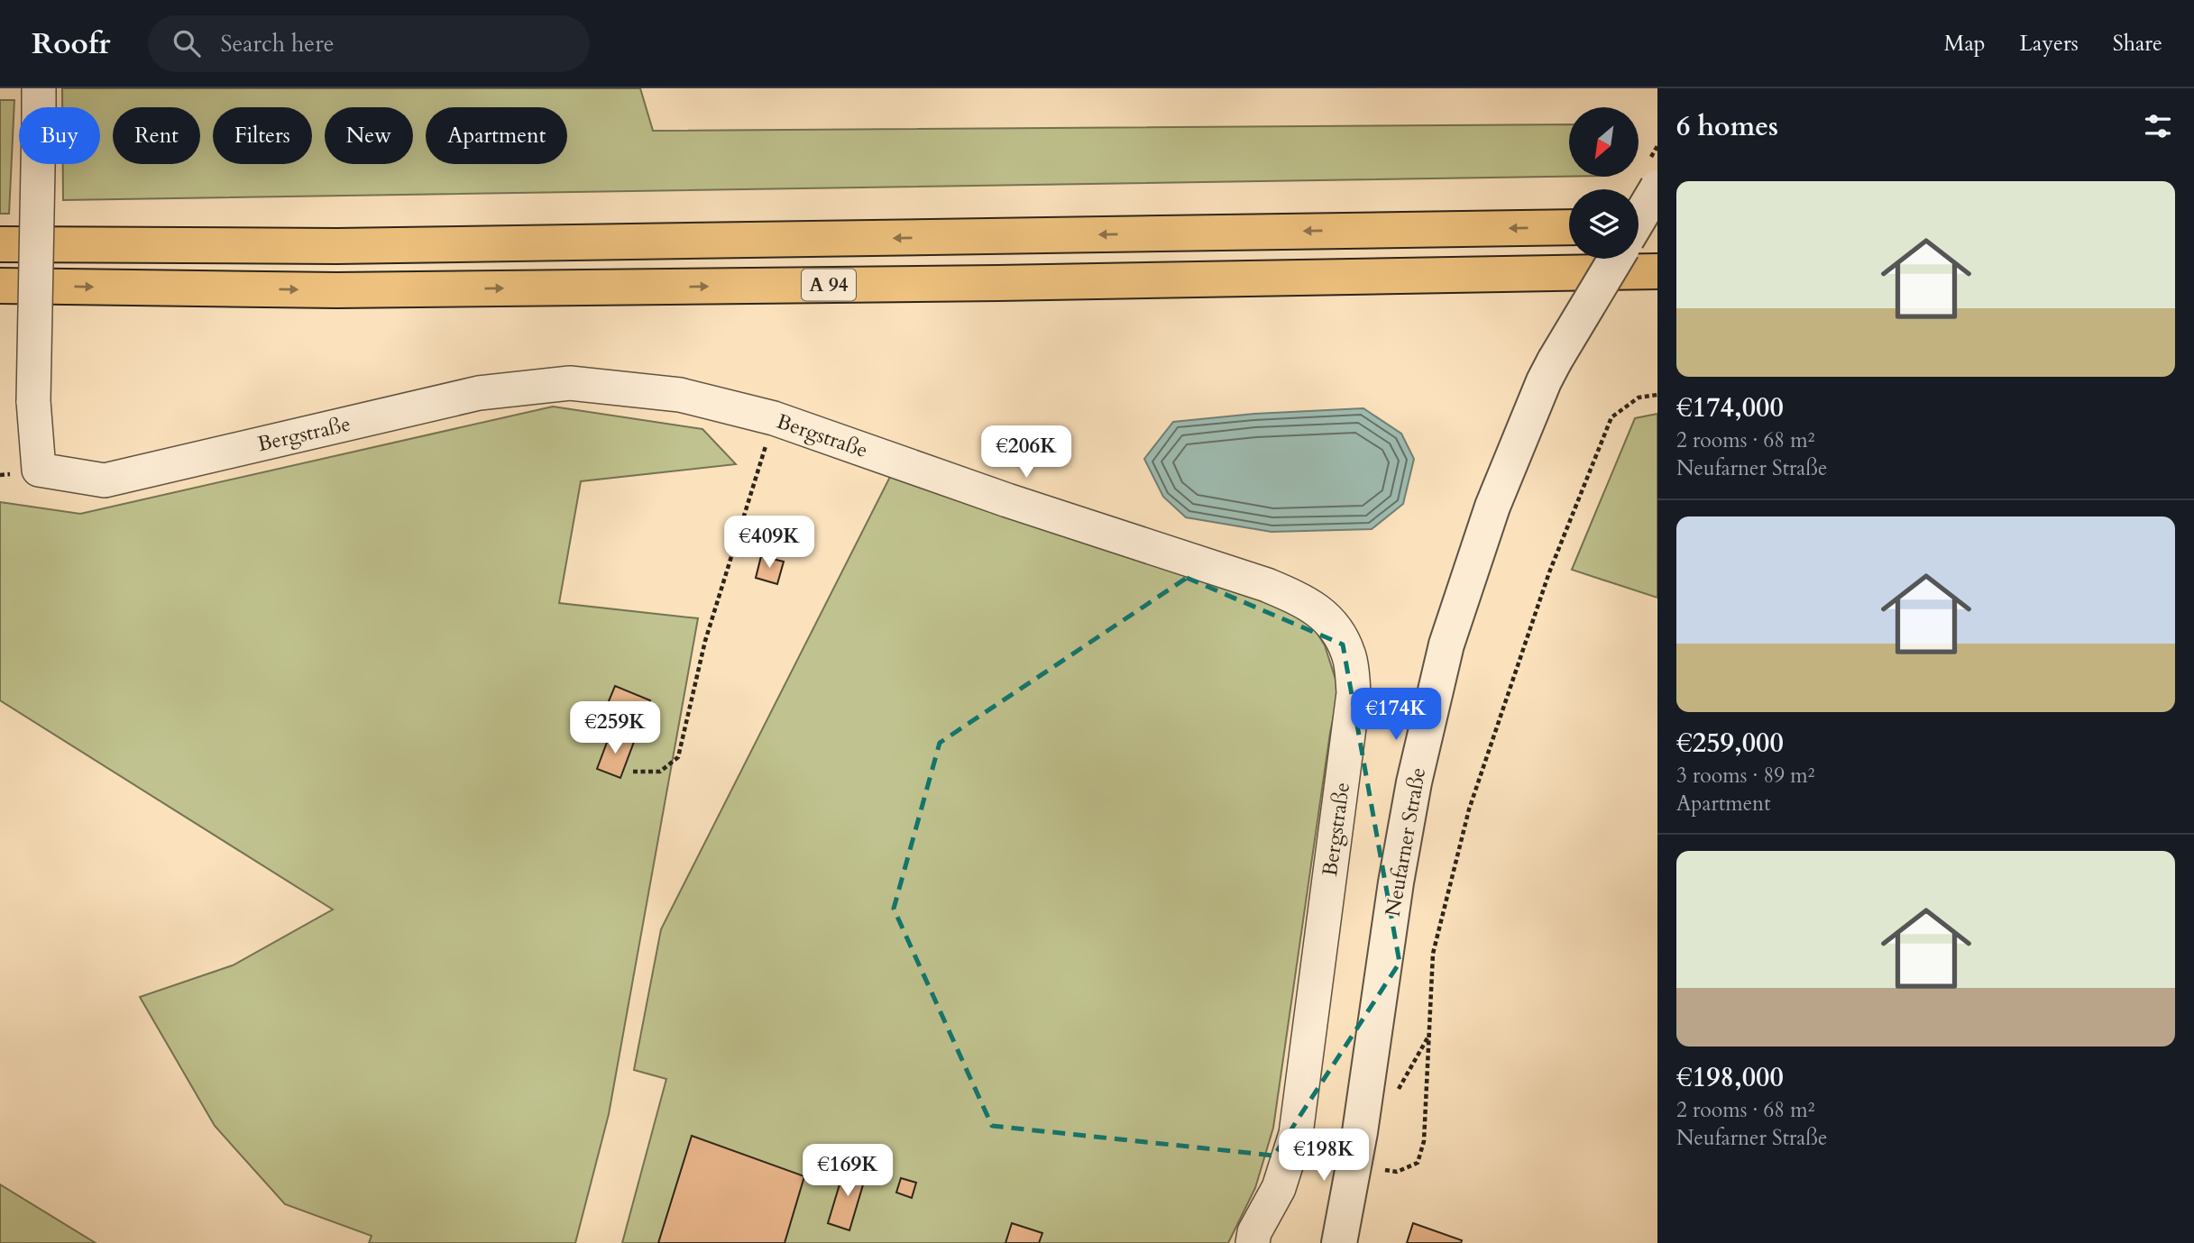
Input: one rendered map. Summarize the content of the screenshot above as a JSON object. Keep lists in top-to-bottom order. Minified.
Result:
{"streets":{"highway":["A 94"],"street":["Bergstraße","Neufarner Straße"]},"north":"bottom left","page":{"header":"Roofr","search":"Search here","nav":["Map","Layers","Share"],"heading":"6 homes","chip":["Buy","Rent","Filters","New","Apartment"],"list":[{"name":"€174,000","note":"2 rooms · 68 m² · Neufarner Straße"},{"name":"€259,000","note":"3 rooms · 89 m² · Apartment"},{"name":"€198,000","note":"2 rooms · 68 m² · Neufarner Straße"}],"price":["€206K","€409K","€174K","€259K","€198K","€169K"]}}
